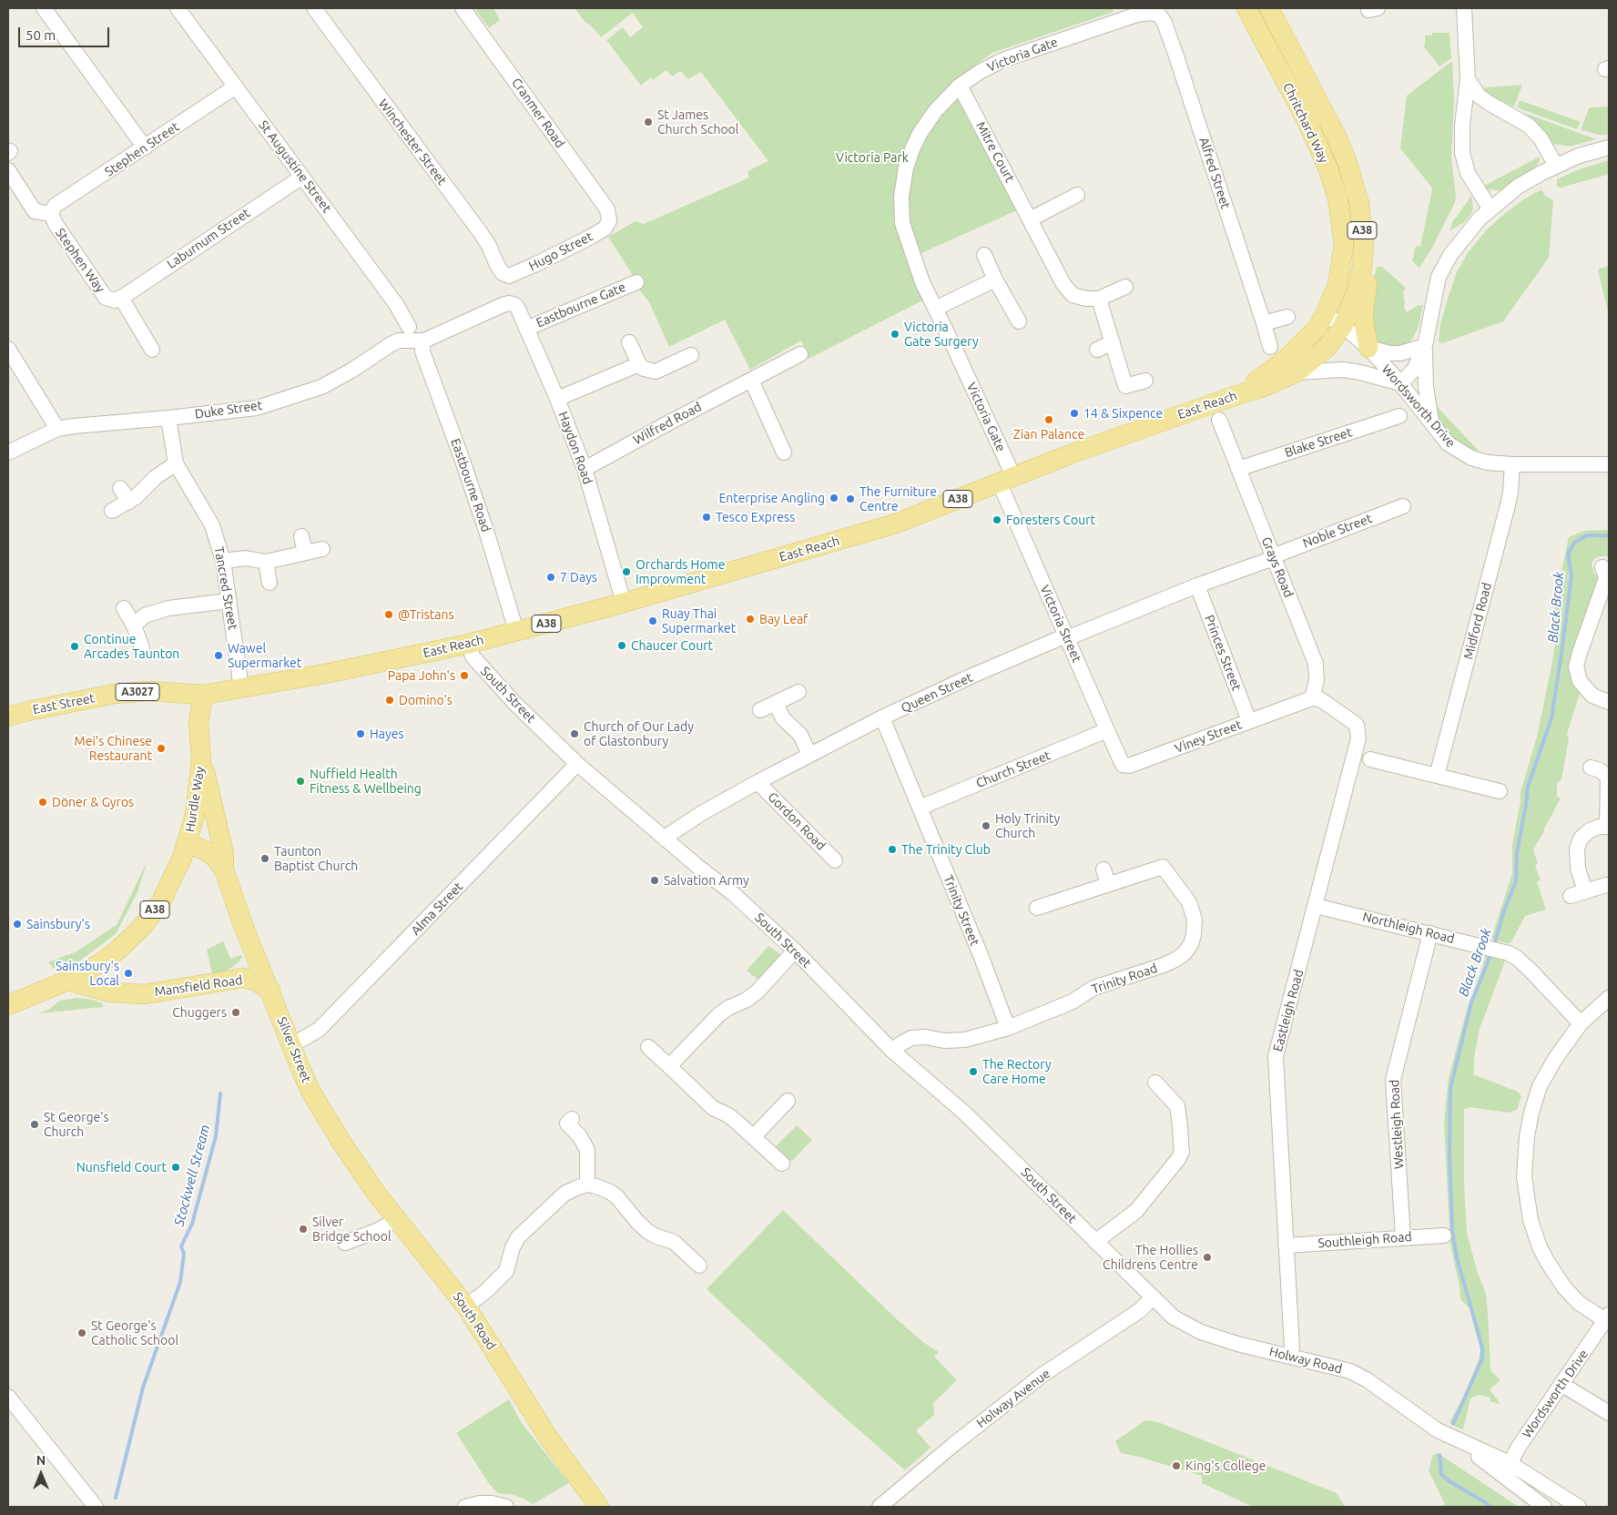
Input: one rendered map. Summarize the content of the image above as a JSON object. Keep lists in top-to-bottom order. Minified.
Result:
{"streets":{"main road":["Chritchard Way","A38","East Reach","A3027","East Street","Hurdle Way","Mansfield Road","Silver Street","South Road"],"street":["Victoria Gate","Cranmer Road","Winchester Street","Stephen Street","Mitre Court","St Augustine Street","Alfred Street","Laburnum Street","Hugo Street","Stephen Way","Eastbourne Gate","Wordsworth Drive","Duke Street","Wilfred Road","Blake Street","Haydon Road","Eastbourne Road","Noble Street","Grays Road","Tancred Street","Midford Road","Victoria Street","Princes Street","Queen Street","South Street","Viney Street","Church Street","Gordon Road","Alma Street","Trinity Street","Northleigh Road","Trinity Road","Eastleigh Road","Westleigh Road","Southleigh Road","Holway Road","Holway Avenue"]},"crossings":[["Victoria Gate","Mitre Court"],["Victoria Gate","Alfred Street"],["Victoria Gate","East Reach"],["Victoria Gate","Victoria Street"],["Cranmer Road","Hugo Street"],["Chritchard Way","East Reach"],["Chritchard Way","Wordsworth Drive"],["Winchester Street","Hugo Street"],["Stephen Street","St Augustine Street"],["Stephen Street","Stephen Way"],["St Augustine Street","Laburnum Street"],["St Augustine Street","Duke Street"],["St Augustine Street","Eastbourne Road"],["Laburnum Street","Stephen Way"],["Eastbourne Gate","Haydon Road"],["East Reach","Wordsworth Drive"],["East Reach","Haydon Road"],["East Reach","Eastbourne Road"],["East Reach","Tancred Street"],["East Reach","Victoria Street"],["East Reach","South Street"],["East Reach","East Street"],["East Reach","Hurdle Way"],["Wordsworth Drive","Midford Road"],["Wordsworth Drive","Holway Road"],["Duke Street","Haydon Road"],["Duke Street","Eastbourne Road"],["Duke Street","Tancred Street"],["Wilfred Road","Haydon Road"],["Blake Street","Grays Road"],["Noble Street","Grays Road"],["Noble Street","Queen Street"],["Grays Road","Queen Street"],["Grays Road","Viney Street"],["Grays Road","Eastleigh Road"],["Victoria Street","Queen Street"],["Victoria Street","Viney Street"],["Victoria Street","Church Street"],["Princes Street","Queen Street"],["Princes Street","Viney Street"],["Queen Street","South Street"],["Queen Street","Gordon Road"],["Queen Street","Trinity Street"],["South Street","Alma Street"],["South Street","Trinity Road"],["South Street","Holway Road"],["South Street","Holway Avenue"],["East Street","Hurdle Way"],["Viney Street","Eastleigh Road"],["Church Street","Trinity Street"],["Hurdle Way","Mansfield Road"],["Hurdle Way","Silver Street"],["Alma Street","Silver Street"],["Trinity Street","Trinity Road"],["Northleigh Road","Eastleigh Road"],["Northleigh Road","Westleigh Road"],["Mansfield Road","Silver Street"],["Eastleigh Road","Southleigh Road"],["Eastleigh Road","Holway Road"],["Silver Street","South Road"],["Westleigh Road","Southleigh Road"],["Holway Road","Holway Avenue"]],"water":["Black Brook","Stockwell Stream"],"parks":["Victoria Park"],"places":["St James Church School","Victoria Gate Surgery","14 & Sixpence","Zian Palance","Enterprise Angling","The Furniture Centre","Tesco Express","Foresters Court","Orchards Home Improvment","7 Days","@Tristans","Bay Leaf","Ruay Thai Supermarket","Chaucer Court","Continue Arcades Taunton","Wawel Supermarket","Papa John's","Domino's","Hayes","Church of Our Lady of Glastonbury","Mei's Chinese Restaurant","Nuffield Health Fitness & Wellbeing","Döner & Gyros","Holy Trinity Church","The Trinity Club","Taunton Baptist Church","Salvation Army","Sainsbury's","Sainsbury's Local","Chuggers","The Rectory Care Home","St George's Church","Nunsfield Court","Silver Bridge School","The Hollies Childrens Centre","St George's Catholic School","King's College"],"scale_bar":"50 m","north":"top"}
